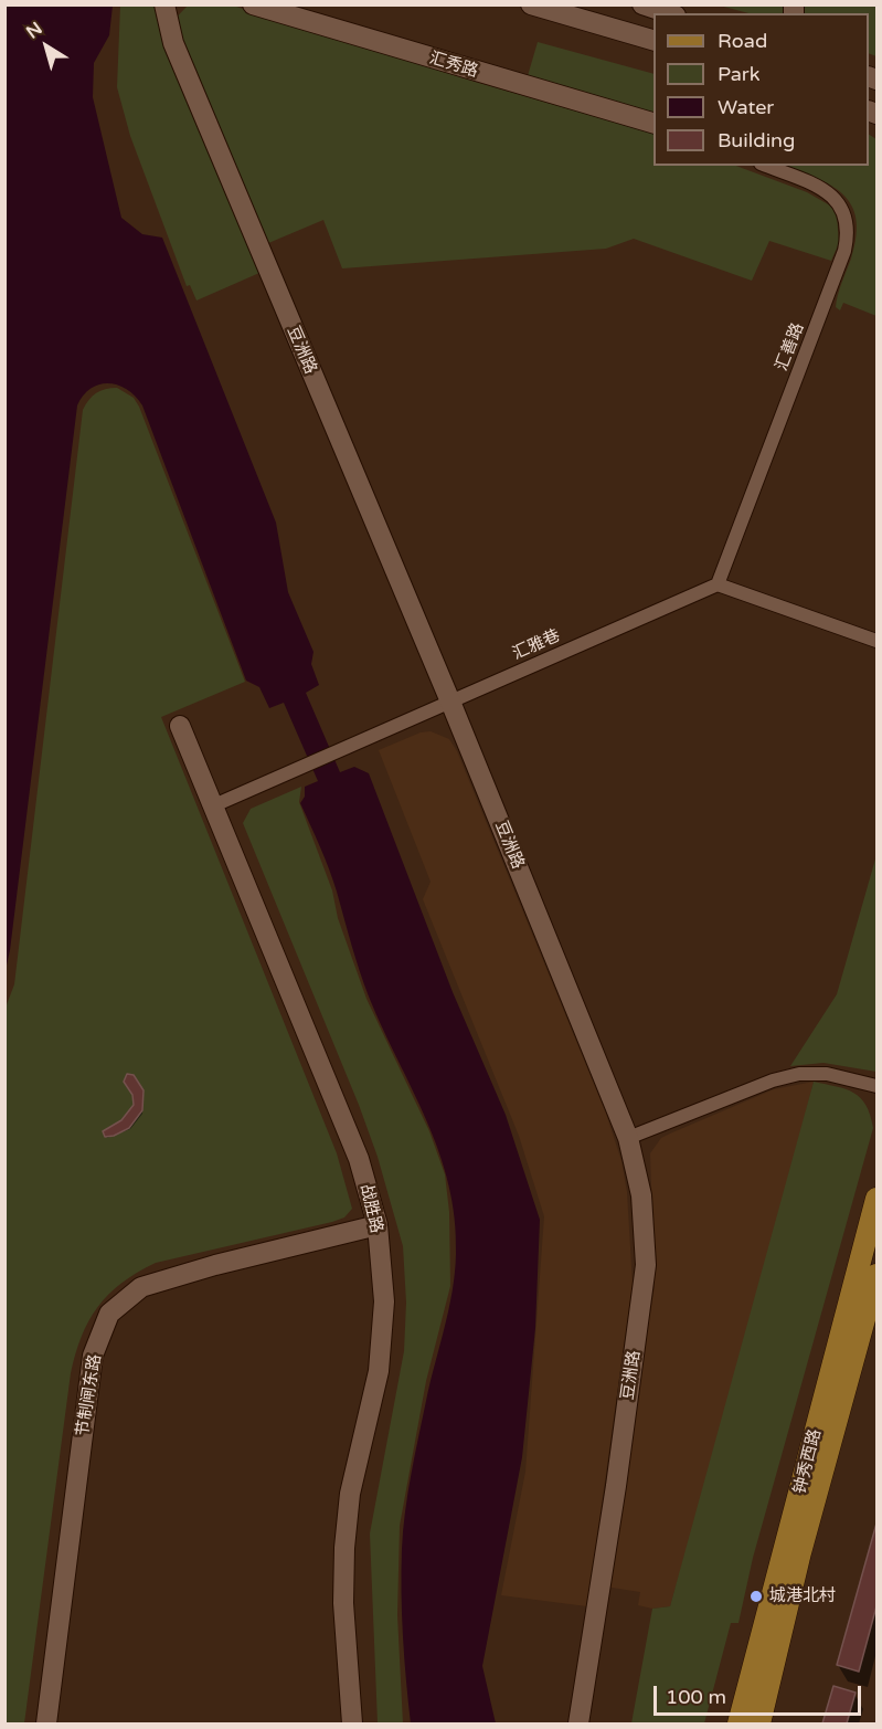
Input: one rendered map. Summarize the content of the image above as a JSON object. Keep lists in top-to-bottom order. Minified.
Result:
{"streets":{"main road":["钟秀西路"],"street":["汇秀路","汇善路","豆洲路","汇雅巷","战胜路","节制闸东路"]},"crossings":[["汇善路","汇雅巷"],["豆洲路","汇雅巷"],["汇雅巷","战胜路"],["战胜路","节制闸东路"]],"places":["城港北村"],"legend":["Road","Park","Water","Building"],"scale_bar":"100 m","north":"top left"}
